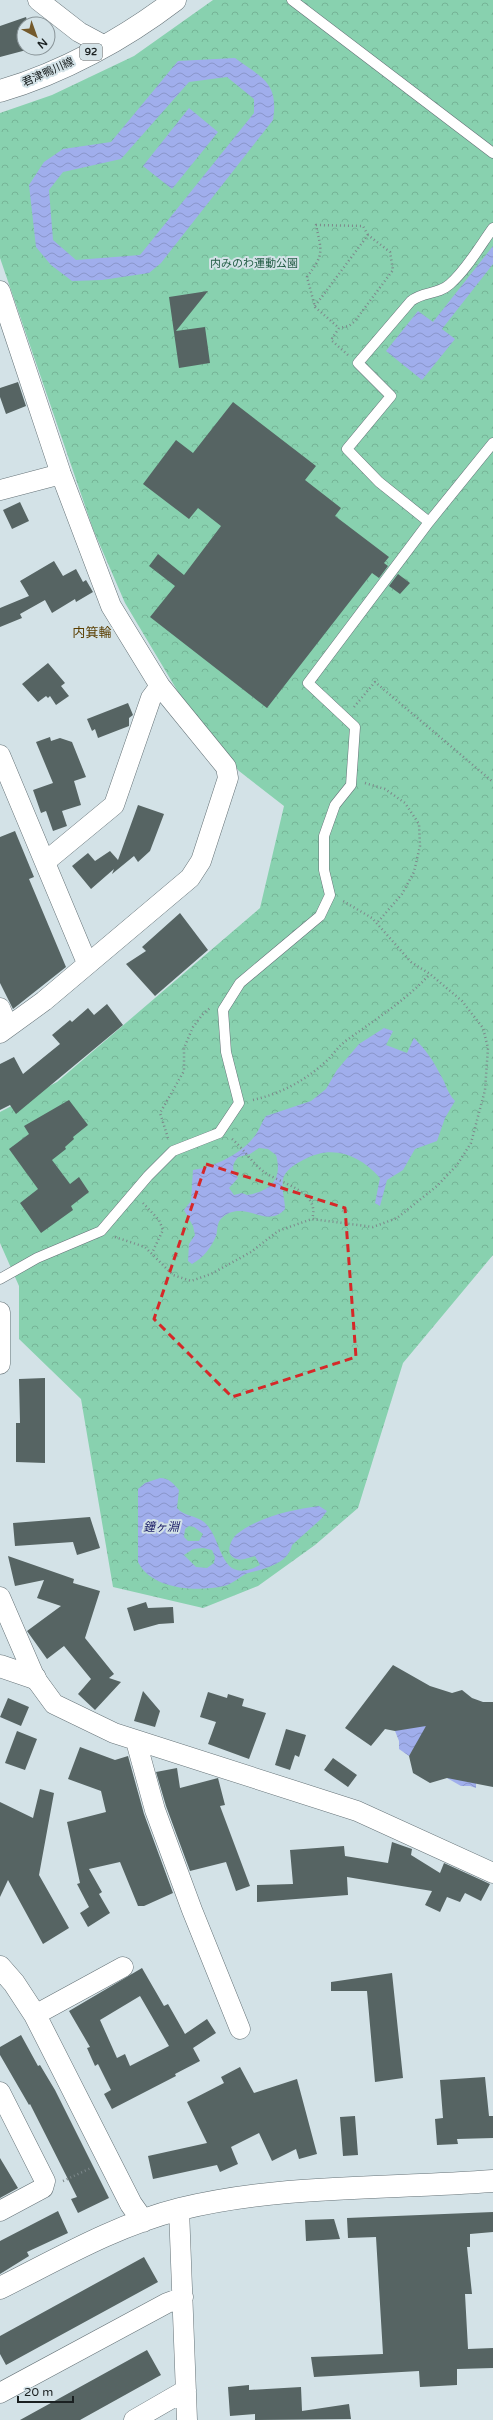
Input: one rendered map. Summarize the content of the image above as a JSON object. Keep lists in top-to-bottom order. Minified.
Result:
{"streets":{"street":["92","君津鴨川線"]},"districts":["内箕輪"],"water":["鐘ヶ淵"],"parks":["内みのわ運動公園"],"scale_bar":"20 m","north":"bottom right"}
